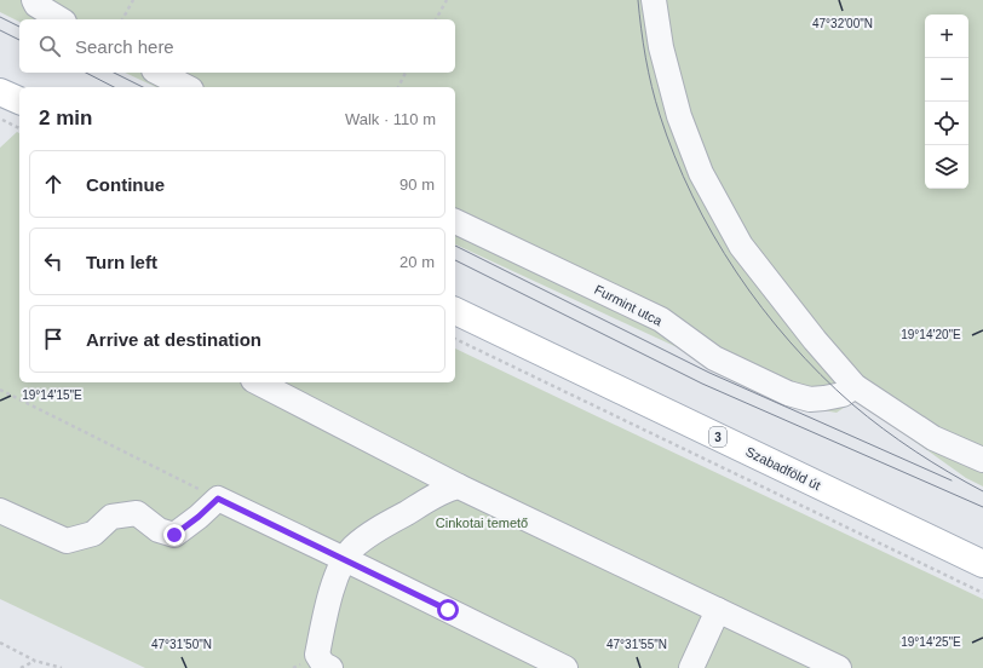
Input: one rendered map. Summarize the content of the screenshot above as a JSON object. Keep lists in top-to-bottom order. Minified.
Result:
{"streets":{"main road":["3","Szabadföld út"],"street":["Furmint utca"]},"parks":["Cinkotai temető"],"page":{"map_buttons":["+","−"],"search":"Search here","heading":["2 min","Walk · 110 m"],"list":[["Continue","90 m"],["Turn left","20 m"],"Arrive at destination"]},"coordinates":["47°32'00\"N","19°14'20\"E","19°14'15\"E","19°14'25\"E","47°31'50\"N","47°31'55\"N"]}
